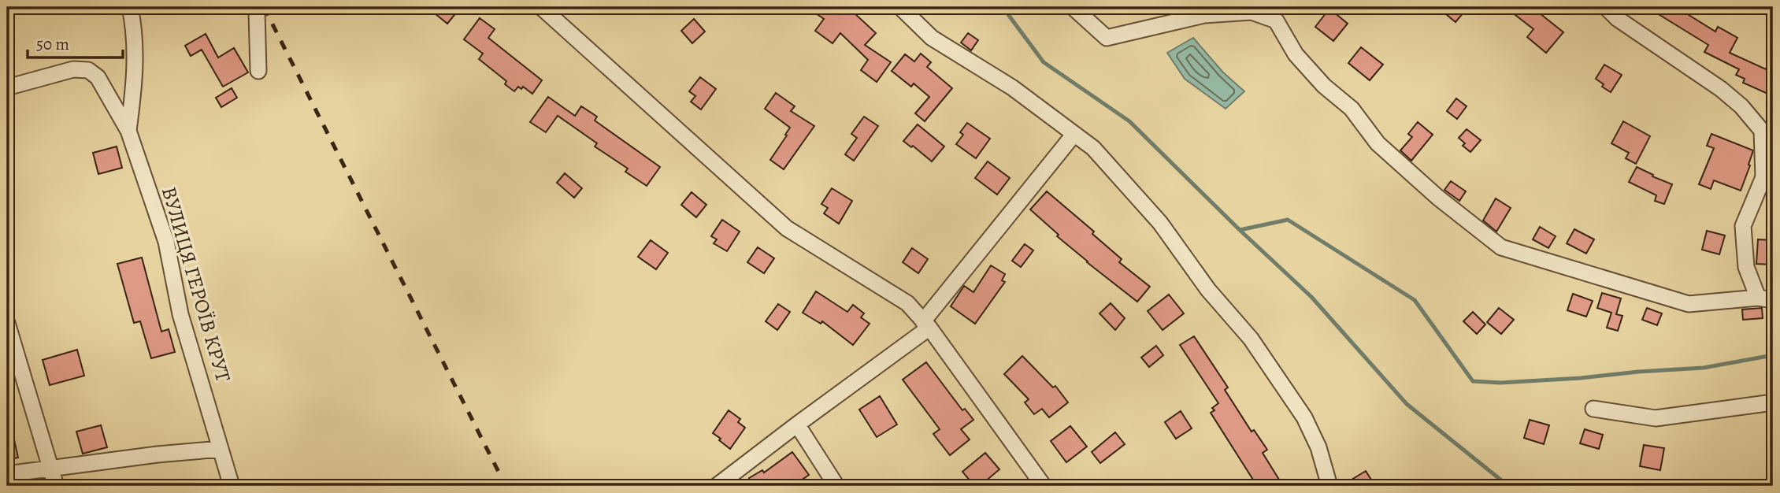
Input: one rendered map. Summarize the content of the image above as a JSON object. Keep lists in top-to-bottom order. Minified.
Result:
{"streets":{"street":["ВУЛИЦЯ ГЕРОЇВ КРУТ"]},"scale_bar":"50 m"}
